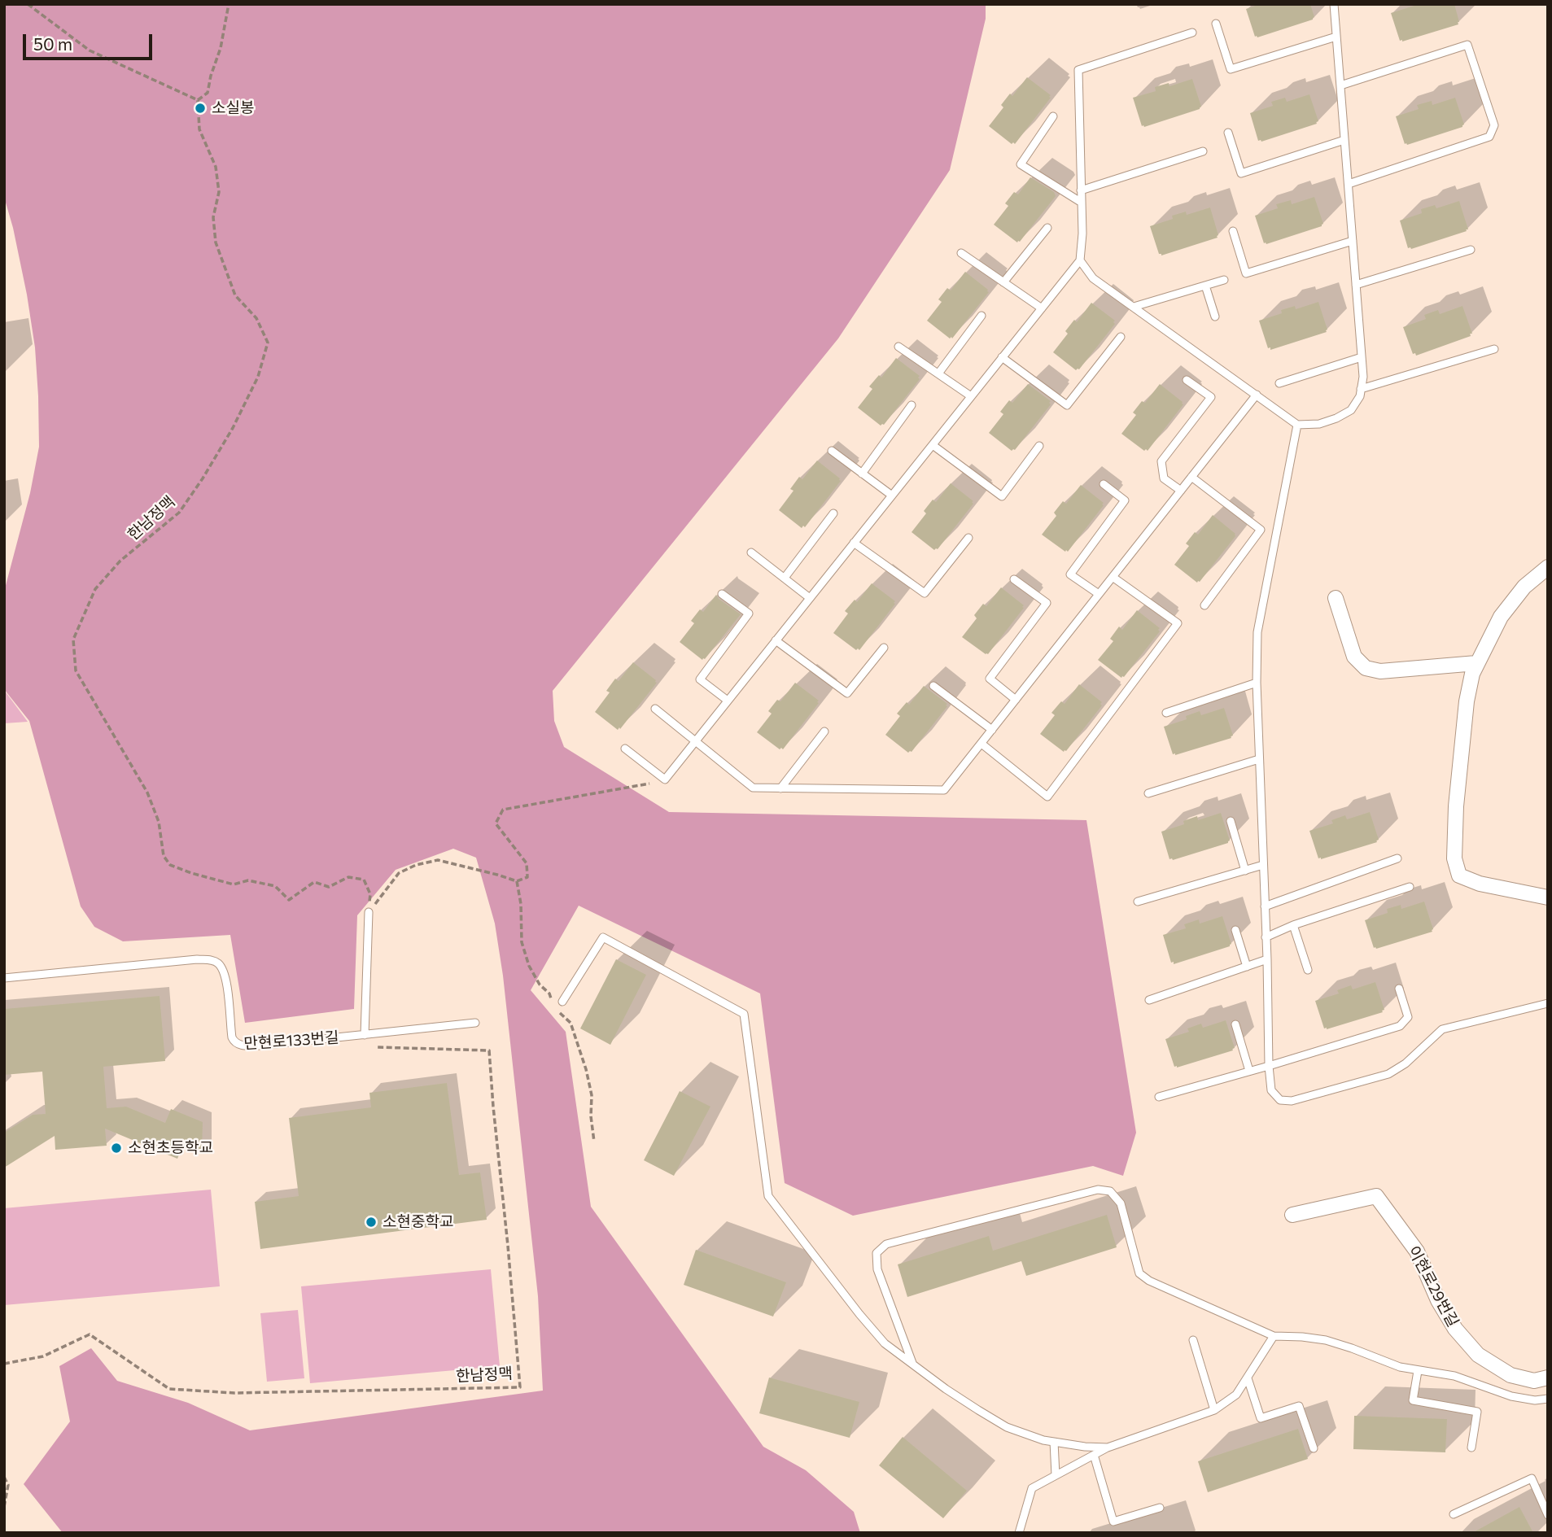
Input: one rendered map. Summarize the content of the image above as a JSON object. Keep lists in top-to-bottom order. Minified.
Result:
{"streets":{"street":["이현로29번길"],"lane":["만현로133번길"],"path":["한남정맥"]},"crossings":[["한남정맥","만현로133번길"]],"places":["소실봉","소현초등학교","소현중학교"],"scale_bar":"50 m"}
